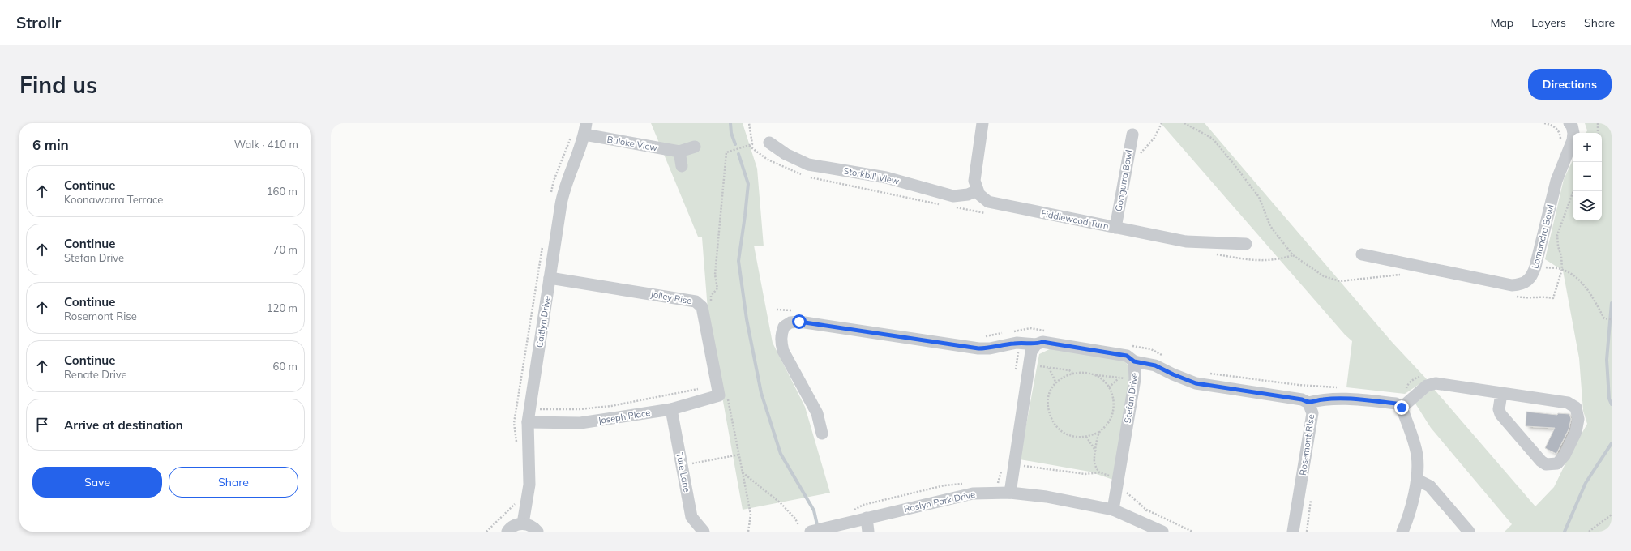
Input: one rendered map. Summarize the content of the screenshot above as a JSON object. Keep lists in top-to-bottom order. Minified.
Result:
{"streets":{"street":["Buloke View","Storkbill View","Gongurra Bowl","Fiddlewood Turn","Lomandra Bowl","Jolley Rise","Caitlyn Drive","Stefan Drive","Joseph Place","Rosemont Rise","Tute Lane","Roslyn Park Drive"]},"crossings":[["Buloke View","Caitlyn Drive"],["Storkbill View","Fiddlewood Turn"],["Gongurra Bowl","Fiddlewood Turn"],["Jolley Rise","Caitlyn Drive"],["Jolley Rise","Joseph Place"],["Caitlyn Drive","Joseph Place"],["Stefan Drive","Rosemont Rise"],["Stefan Drive","Roslyn Park Drive"],["Joseph Place","Tute Lane"]],"page":{"header":"Strollr","nav":["Map","Layers","Share"],"buttons":["Directions",["Save","Share"]],"title":"Find us","heading":["6 min","Walk · 410 m"],"map_buttons":["+","−"],"list":[["Continue","Koonawarra Terrace","160 m"],["Continue","Stefan Drive","70 m"],["Continue","Rosemont Rise","120 m"],["Continue","Renate Drive","60 m"],"Arrive at destination"]}}
